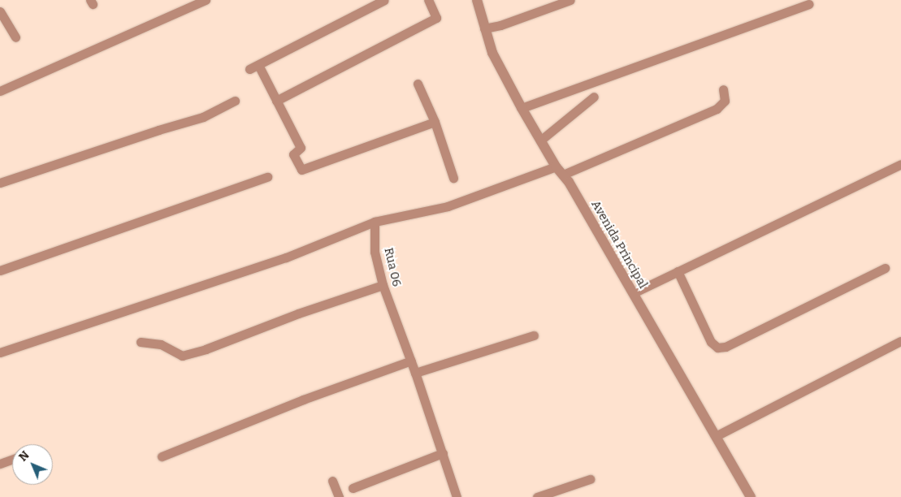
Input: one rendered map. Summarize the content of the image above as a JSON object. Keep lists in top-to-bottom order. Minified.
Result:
{"streets":{"street":["Avenida Principal","Rua 06"]},"north":"top left"}
